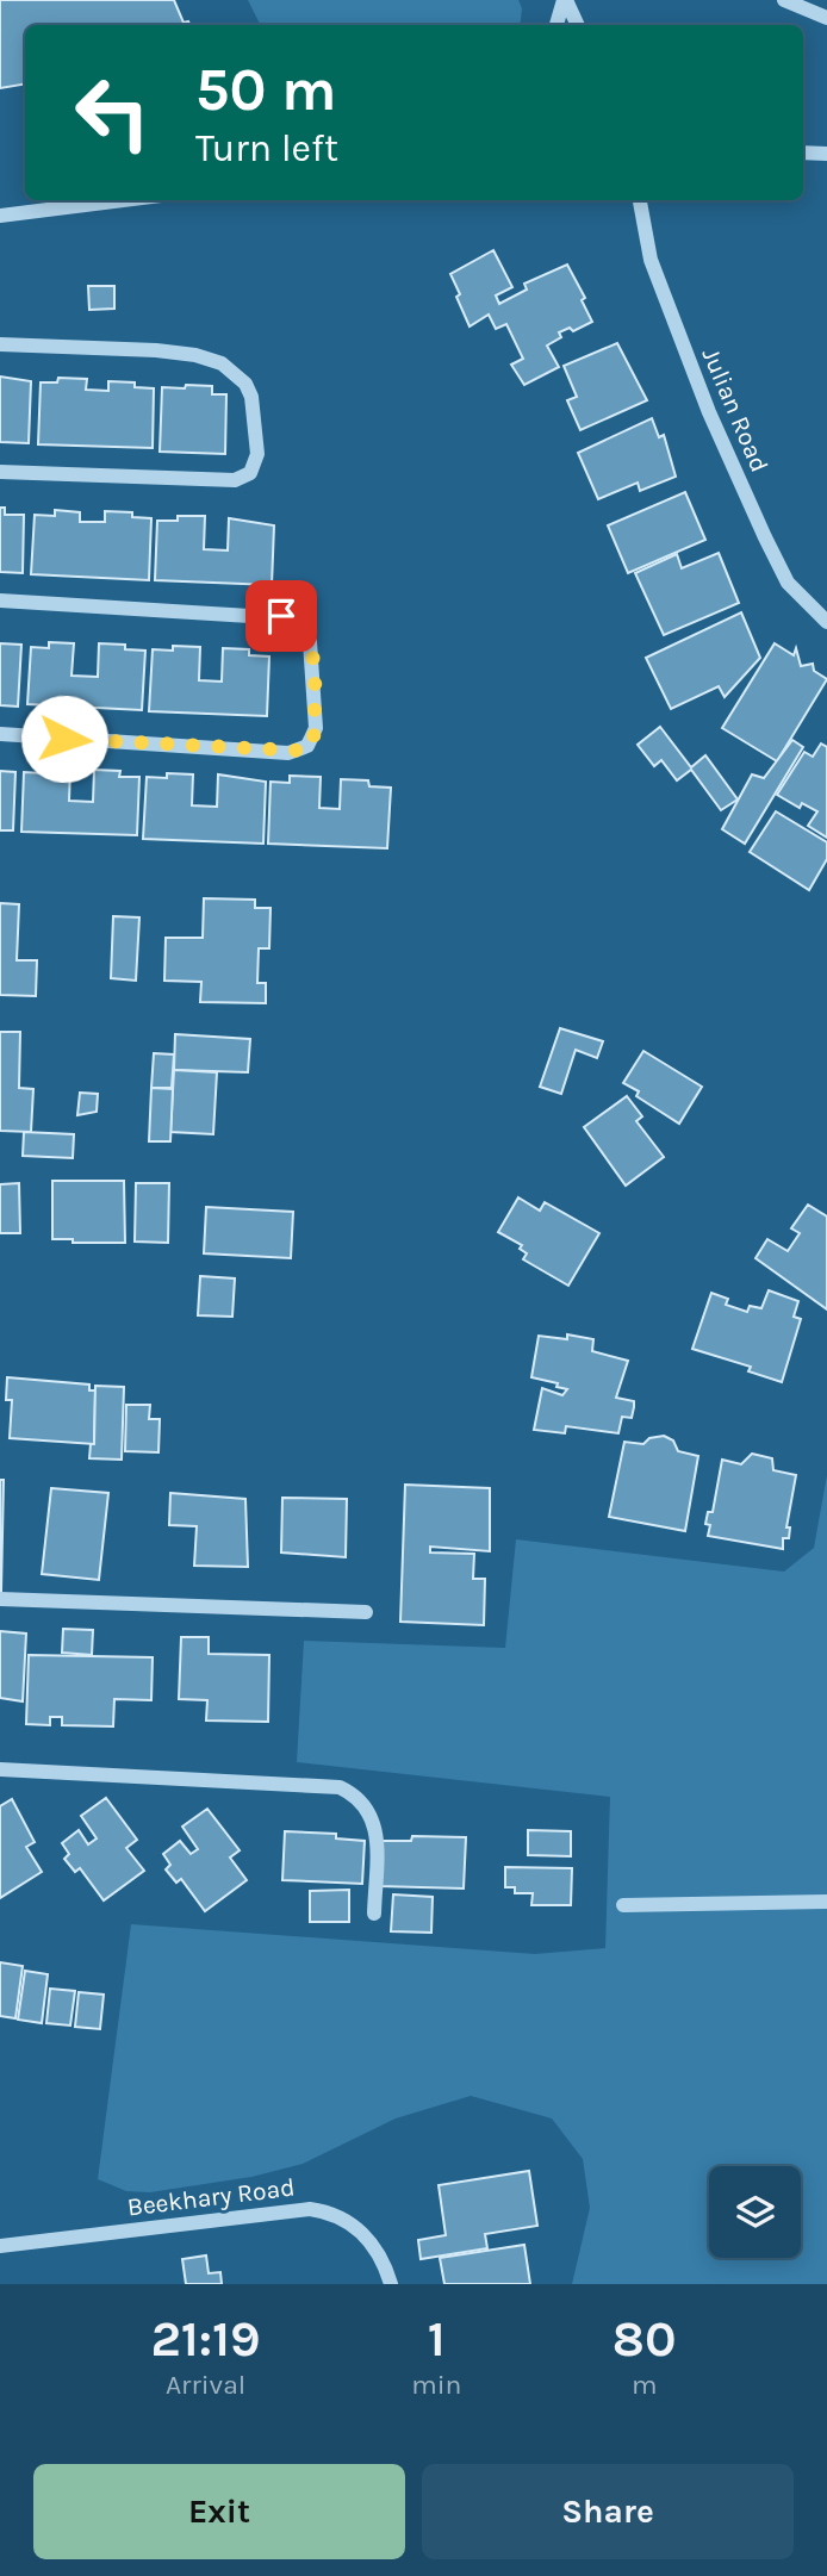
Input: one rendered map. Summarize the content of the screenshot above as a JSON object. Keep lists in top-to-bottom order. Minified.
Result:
{"streets":{"street":["Julian Road","Beekhary Road"]},"page":{"turn":["50 m","Turn left"],"eta":["21:19","Arrival","1","min","80","m"],"buttons":["Exit","Share"]}}
